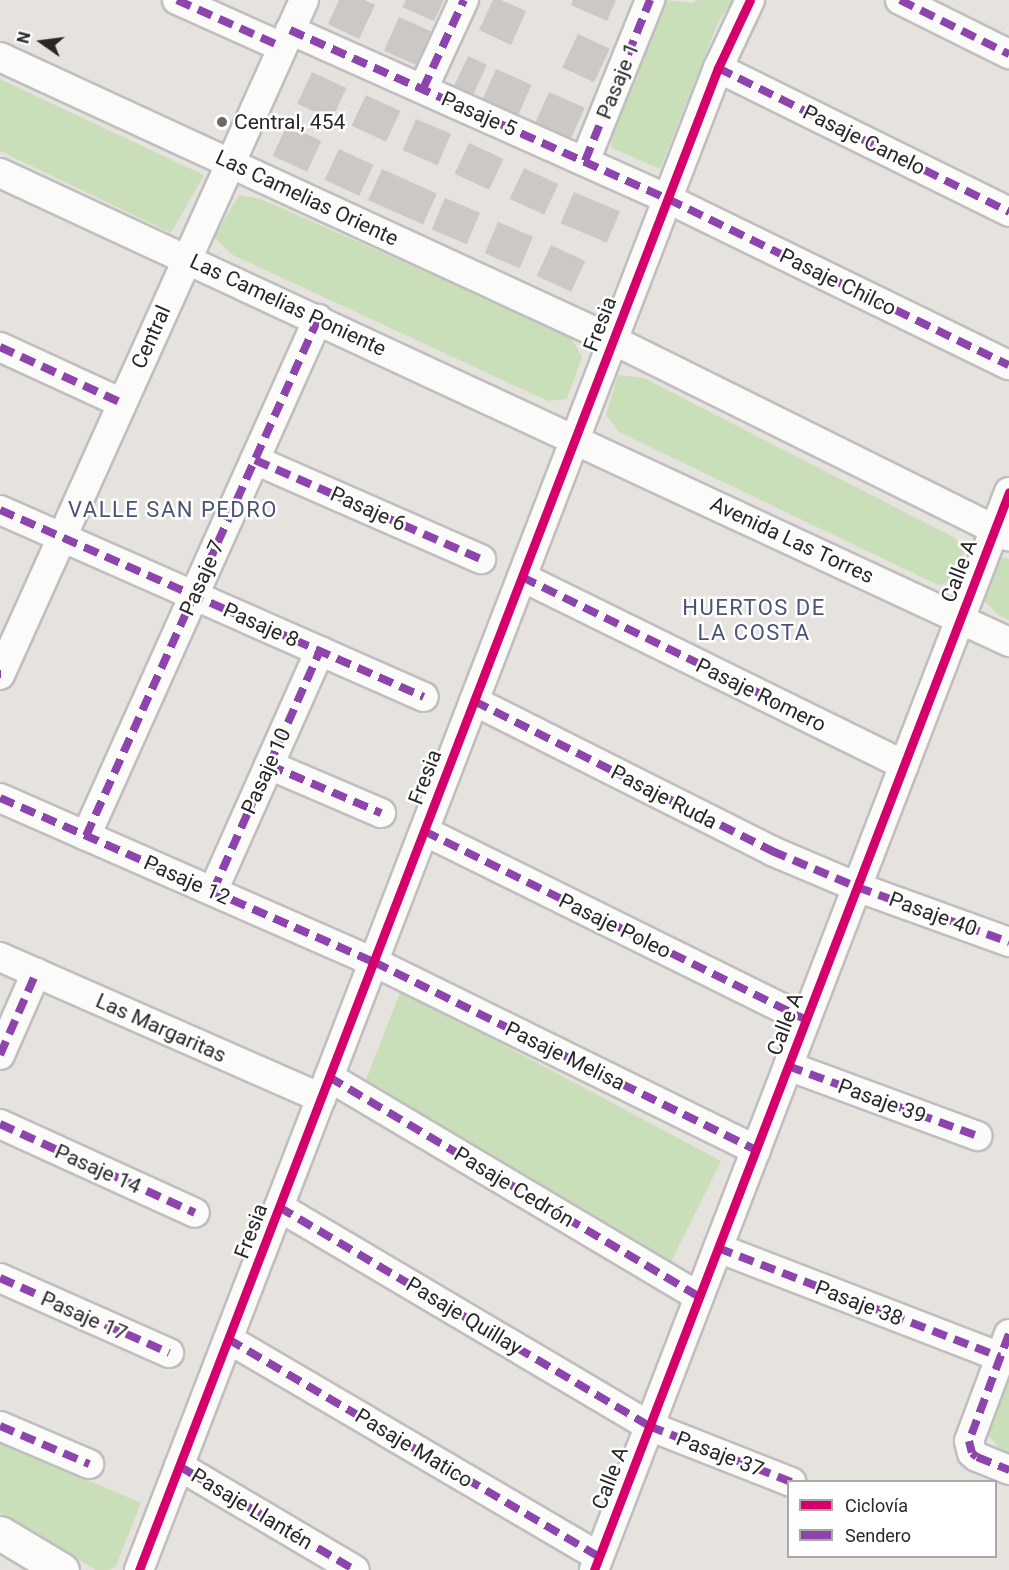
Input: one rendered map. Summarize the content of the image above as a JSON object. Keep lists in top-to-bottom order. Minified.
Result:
{"streets":{"street":["Pasaje 1","Pasaje 5","Pasaje Canelo","Las Camelias Oriente","Pasaje Chilco","Las Camelias Poniente","Fresia","Central","Pasaje 6","Avenida Las Torres","Calle A","Pasaje 7","Pasaje 8","Pasaje Romero","Pasaje 10","Pasaje Ruda","Pasaje 12","Pasaje 40","Pasaje Poleo","Las Margaritas","Pasaje Melisa","Pasaje 39","Pasaje 14","Pasaje Cedrón","Pasaje 38","Pasaje 17","Pasaje Quillay","Pasaje Matico","Pasaje 37","Pasaje Llantén"]},"crossings":[["Pasaje 1","Pasaje 5"],["Pasaje 5","Pasaje Chilco"],["Pasaje 5","Fresia"],["Pasaje 5","Central"],["Pasaje Canelo","Fresia"],["Las Camelias Oriente","Fresia"],["Las Camelias Oriente","Central"],["Pasaje Chilco","Fresia"],["Las Camelias Poniente","Fresia"],["Las Camelias Poniente","Central"],["Las Camelias Poniente","Avenida Las Torres"],["Las Camelias Poniente","Pasaje 7"],["Fresia","Avenida Las Torres"],["Fresia","Pasaje Romero"],["Fresia","Pasaje Ruda"],["Fresia","Pasaje 12"],["Fresia","Pasaje Poleo"],["Fresia","Las Margaritas"],["Fresia","Pasaje Melisa"],["Fresia","Pasaje Cedrón"],["Fresia","Pasaje Quillay"],["Fresia","Pasaje Matico"],["Fresia","Pasaje Llantén"],["Central","Pasaje 8"],["Pasaje 6","Pasaje 7"],["Avenida Las Torres","Calle A"],["Calle A","Pasaje Romero"],["Calle A","Pasaje Ruda"],["Calle A","Pasaje 40"],["Calle A","Pasaje Poleo"],["Calle A","Pasaje Melisa"],["Calle A","Pasaje 39"],["Calle A","Pasaje Cedrón"],["Calle A","Pasaje 38"],["Calle A","Pasaje Quillay"],["Calle A","Pasaje Matico"],["Calle A","Pasaje 37"],["Pasaje 7","Pasaje 8"],["Pasaje 7","Pasaje 12"],["Pasaje 8","Pasaje 10"],["Pasaje 10","Pasaje 12"],["Pasaje Ruda","Pasaje 40"],["Pasaje 12","Pasaje Melisa"],["Las Margaritas","Pasaje Cedrón"],["Pasaje Quillay","Pasaje 37"]],"districts":["VALLE SAN PEDRO","HUERTOS DE LA COSTA"],"places":["Central, 454"],"legend":["Ciclovía","Sendero"],"north":"left"}
